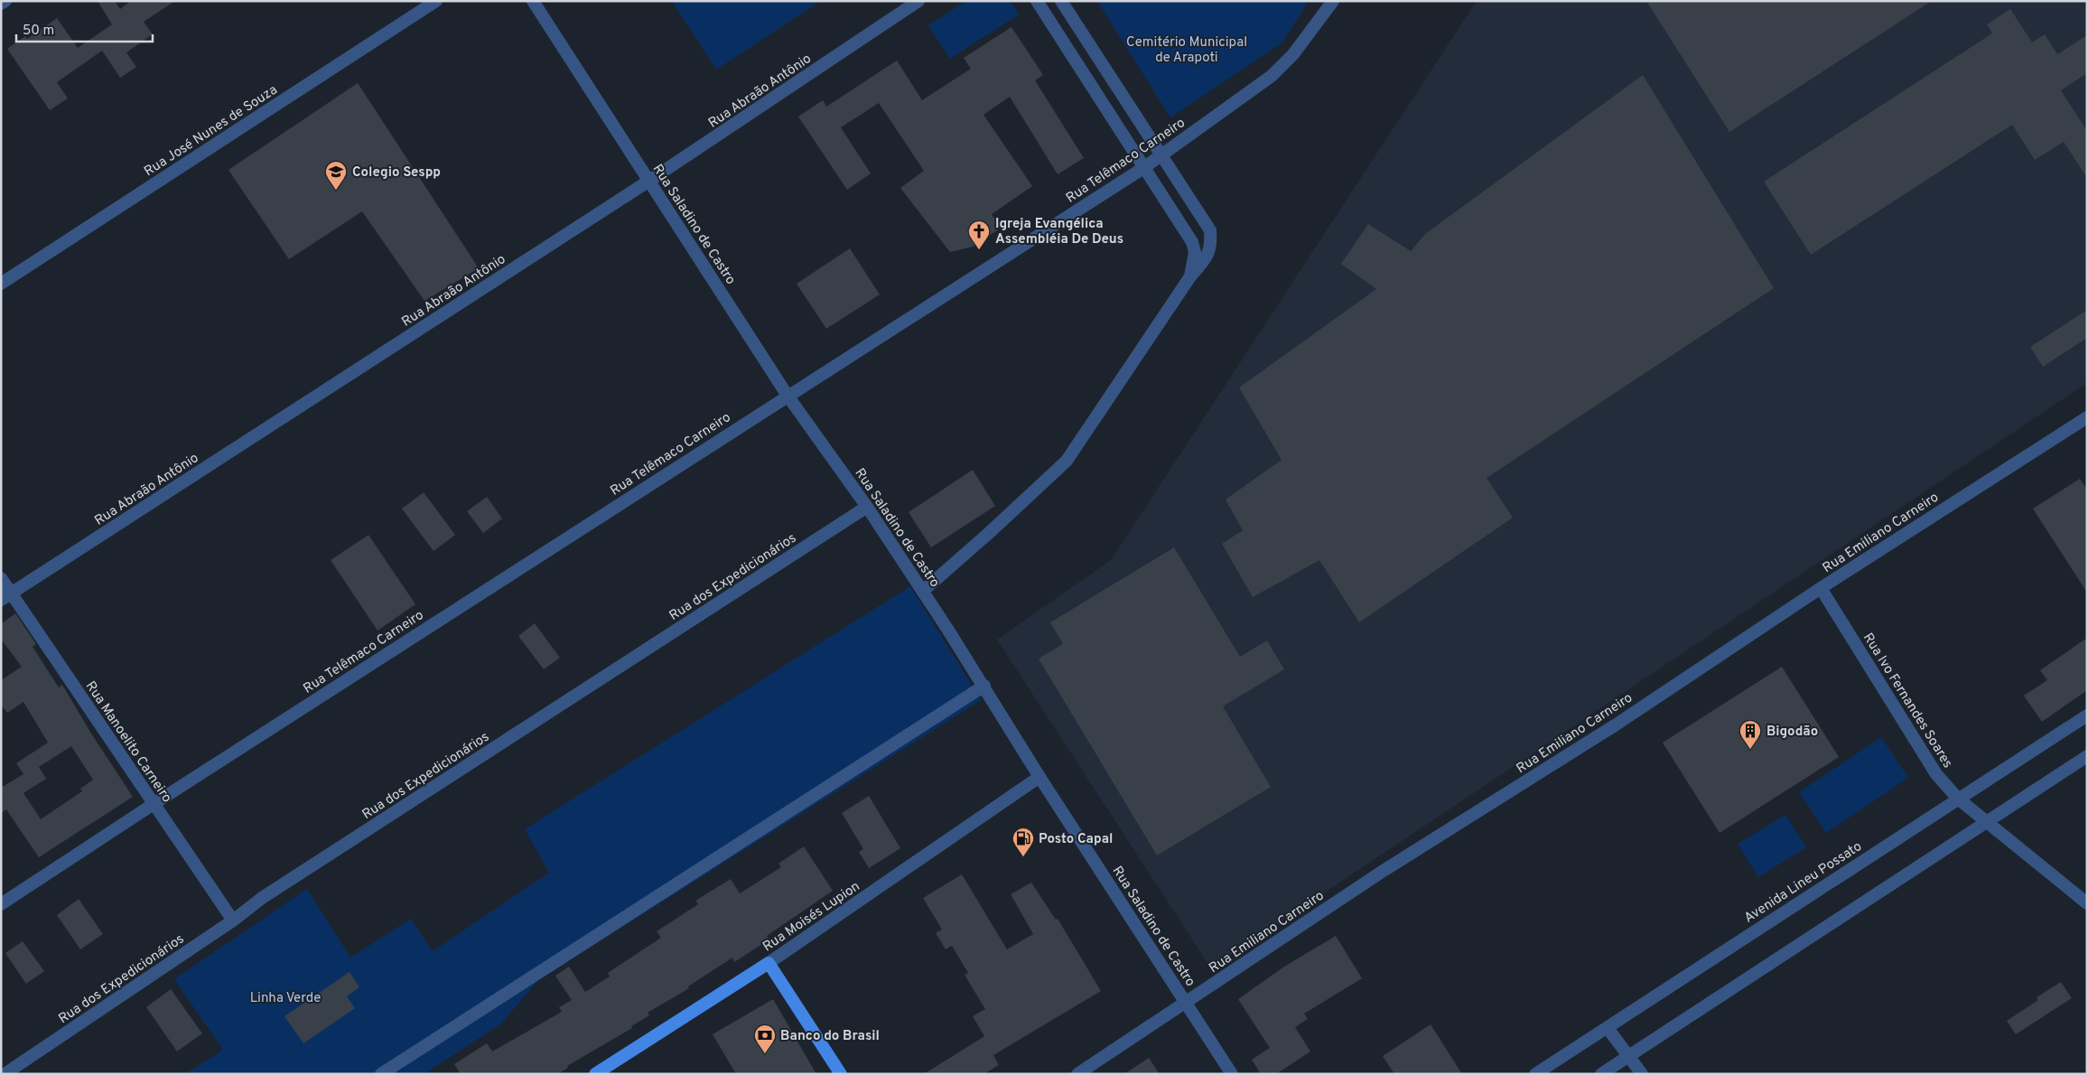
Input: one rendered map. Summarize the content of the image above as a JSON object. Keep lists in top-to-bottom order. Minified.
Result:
{"streets":{"main road":["Rua Moisés Lupion"],"street":["Rua Abraão Antônio","Rua José Nunes de Souza","Rua Telêmaco Carneiro","Rua Saladino de Castro","Rua Emiliano Carneiro","Rua dos Expedicionários","Rua Ivo Fernandes Soares","Rua Manoelito Carneiro","Avenida Lineu Possato"]},"crossings":[["Rua Abraão Antônio","Rua Saladino de Castro"],["Rua Abraão Antônio","Rua Manoelito Carneiro"],["Rua Telêmaco Carneiro","Rua Saladino de Castro"],["Rua Telêmaco Carneiro","Rua Manoelito Carneiro"],["Rua Saladino de Castro","Rua Emiliano Carneiro"],["Rua Saladino de Castro","Rua dos Expedicionários"],["Rua Saladino de Castro","Rua Moisés Lupion"],["Rua Emiliano Carneiro","Rua Ivo Fernandes Soares"],["Rua dos Expedicionários","Rua Manoelito Carneiro"],["Rua Ivo Fernandes Soares","Avenida Lineu Possato"]],"parks":["Cemitério Municipal de Arapoti","Linha Verde"],"places":{"school or university":["Colegio Sespp"],"church":["Igreja Evangélica Assembléia De Deus"],"building":["Bigodão"],"fuel station":["Posto Capal"],"bank":["Banco do Brasil"]},"scale_bar":"50 m"}
